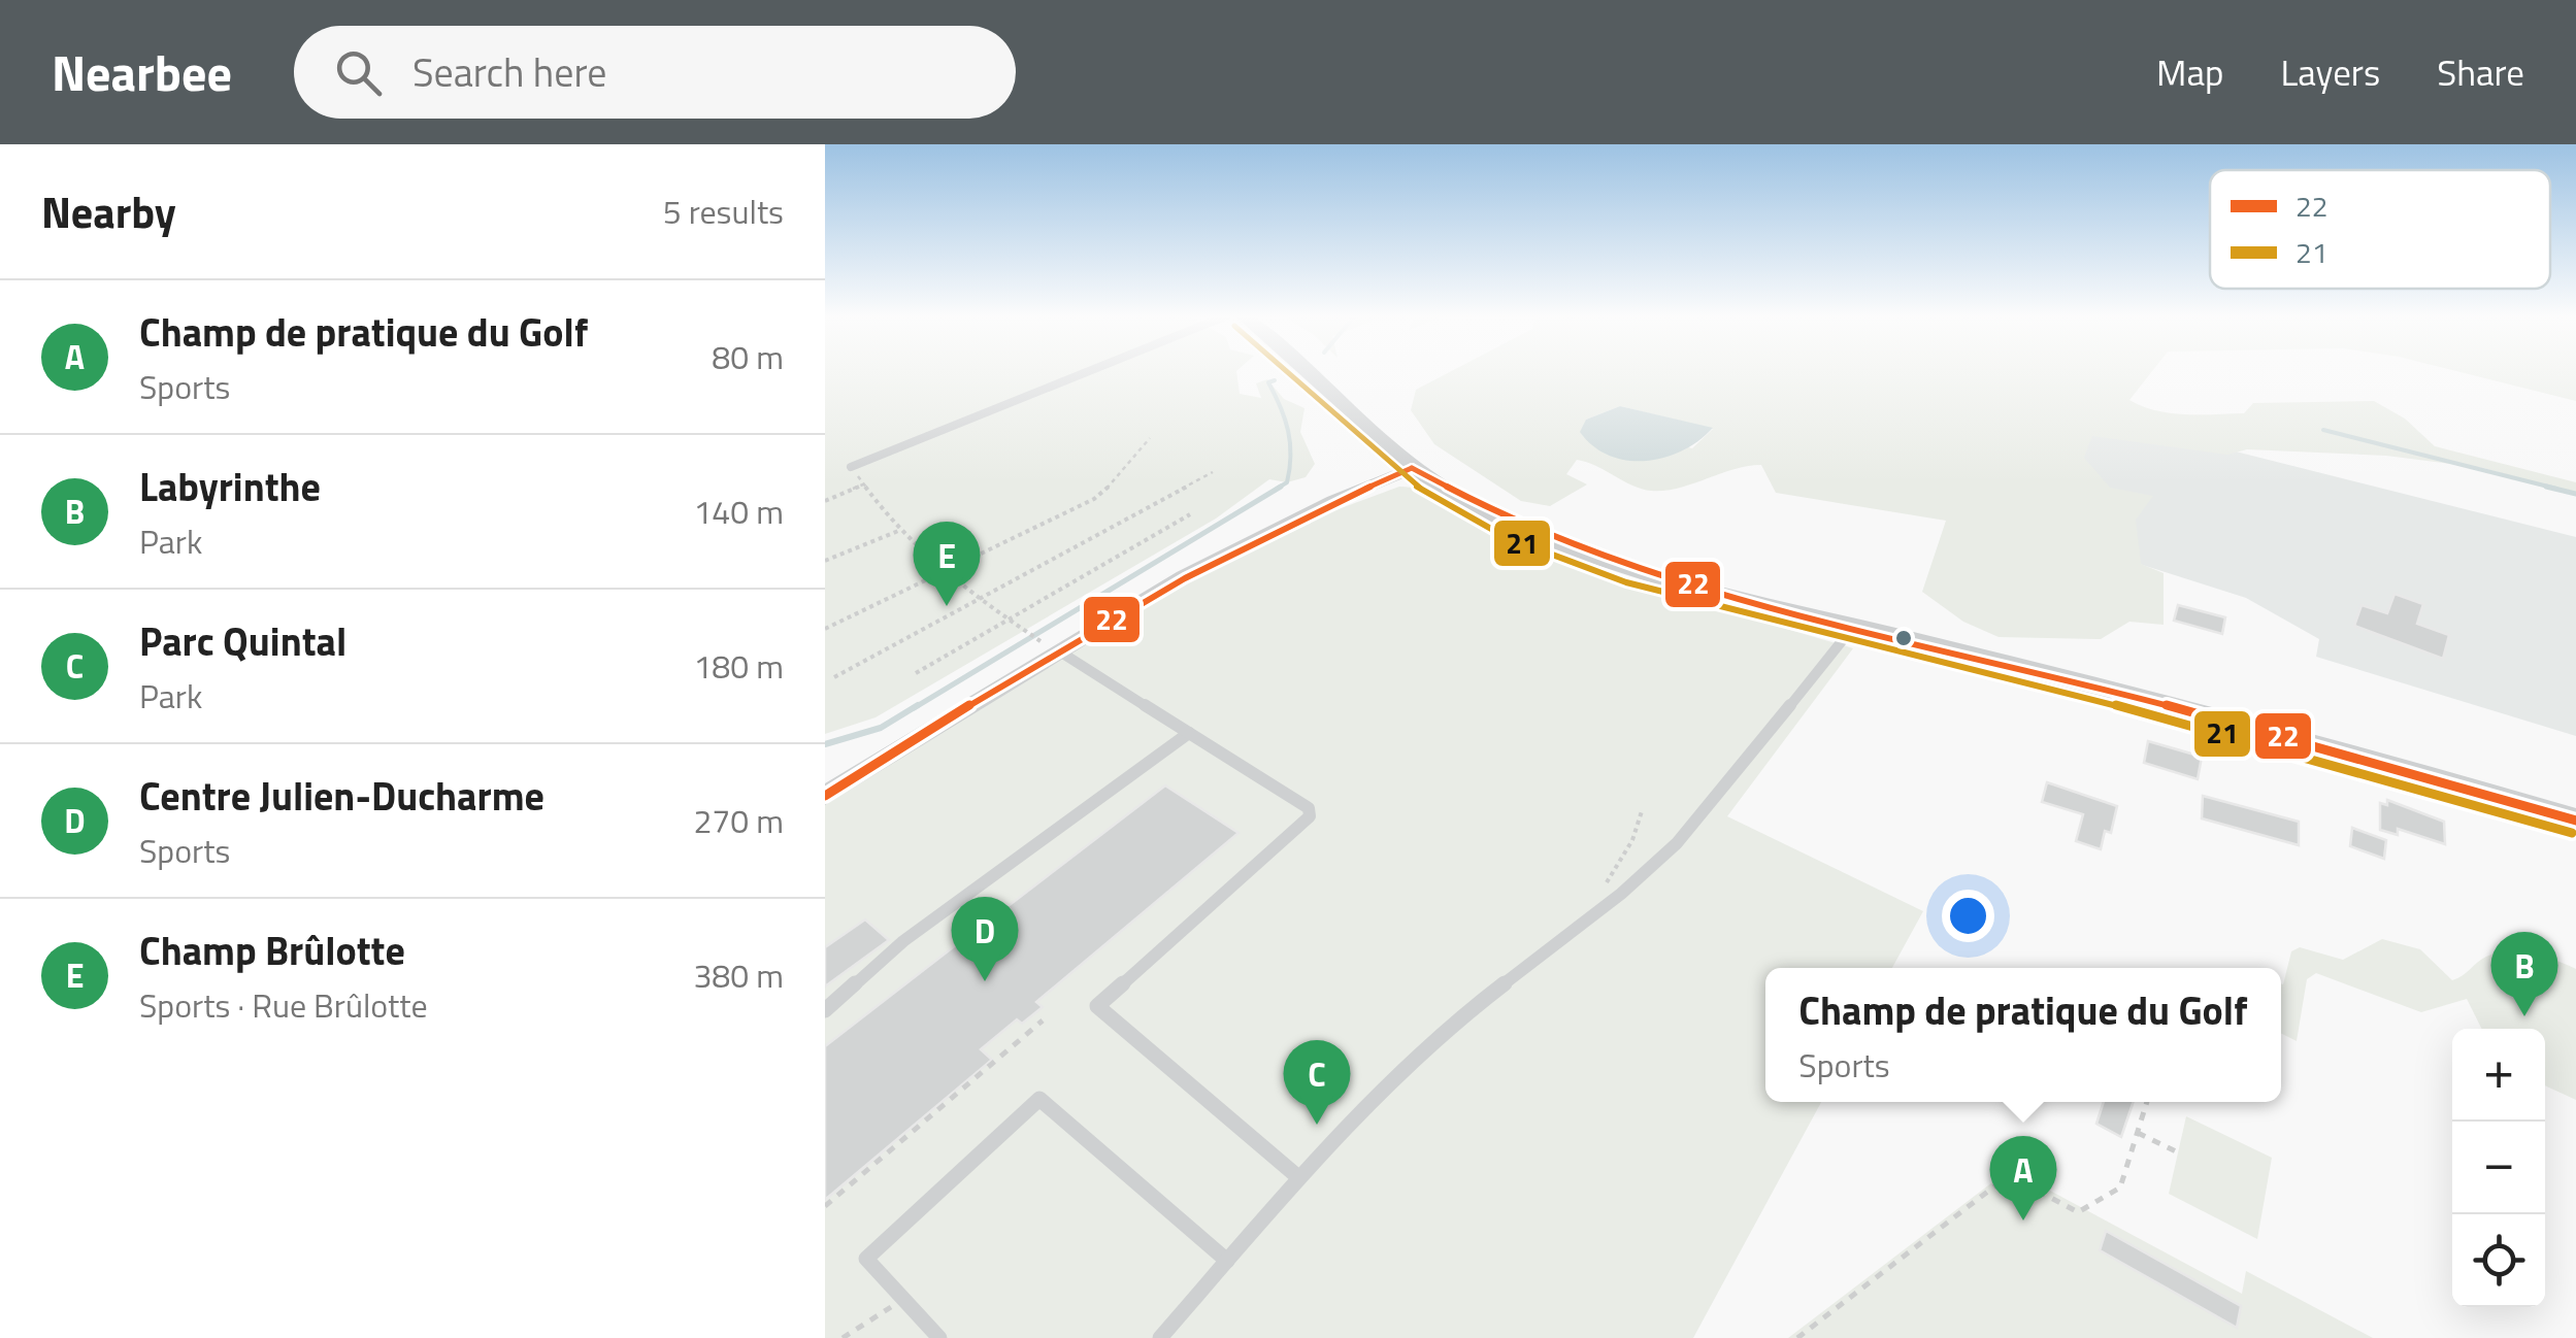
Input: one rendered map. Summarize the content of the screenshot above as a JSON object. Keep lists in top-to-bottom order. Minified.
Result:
{"lines":["transit line 21","transit line 22"],"legend":["22","21"],"page":{"header":"Nearbee","search":"Search here","nav":["Map","Layers","Share"],"heading":["Nearby","5 results"],"list":[{"mark":"A","name":"Champ de pratique du Golf","note":"Sports","value":"80 m"},{"mark":"B","name":"Labyrinthe","note":"Park","value":"140 m"},{"mark":"C","name":"Parc Quintal","note":"Park","value":"180 m"},{"mark":"D","name":"Centre Julien-Ducharme","note":"Sports","value":"270 m"},{"mark":"E","name":"Champ Brûlotte","note":"Sports · Rue Brûlotte","value":"380 m"}],"pins":["E","D","B","C","A"],"popup":["Champ de pratique du Golf","Sports"],"map_buttons":["+","−"]}}
